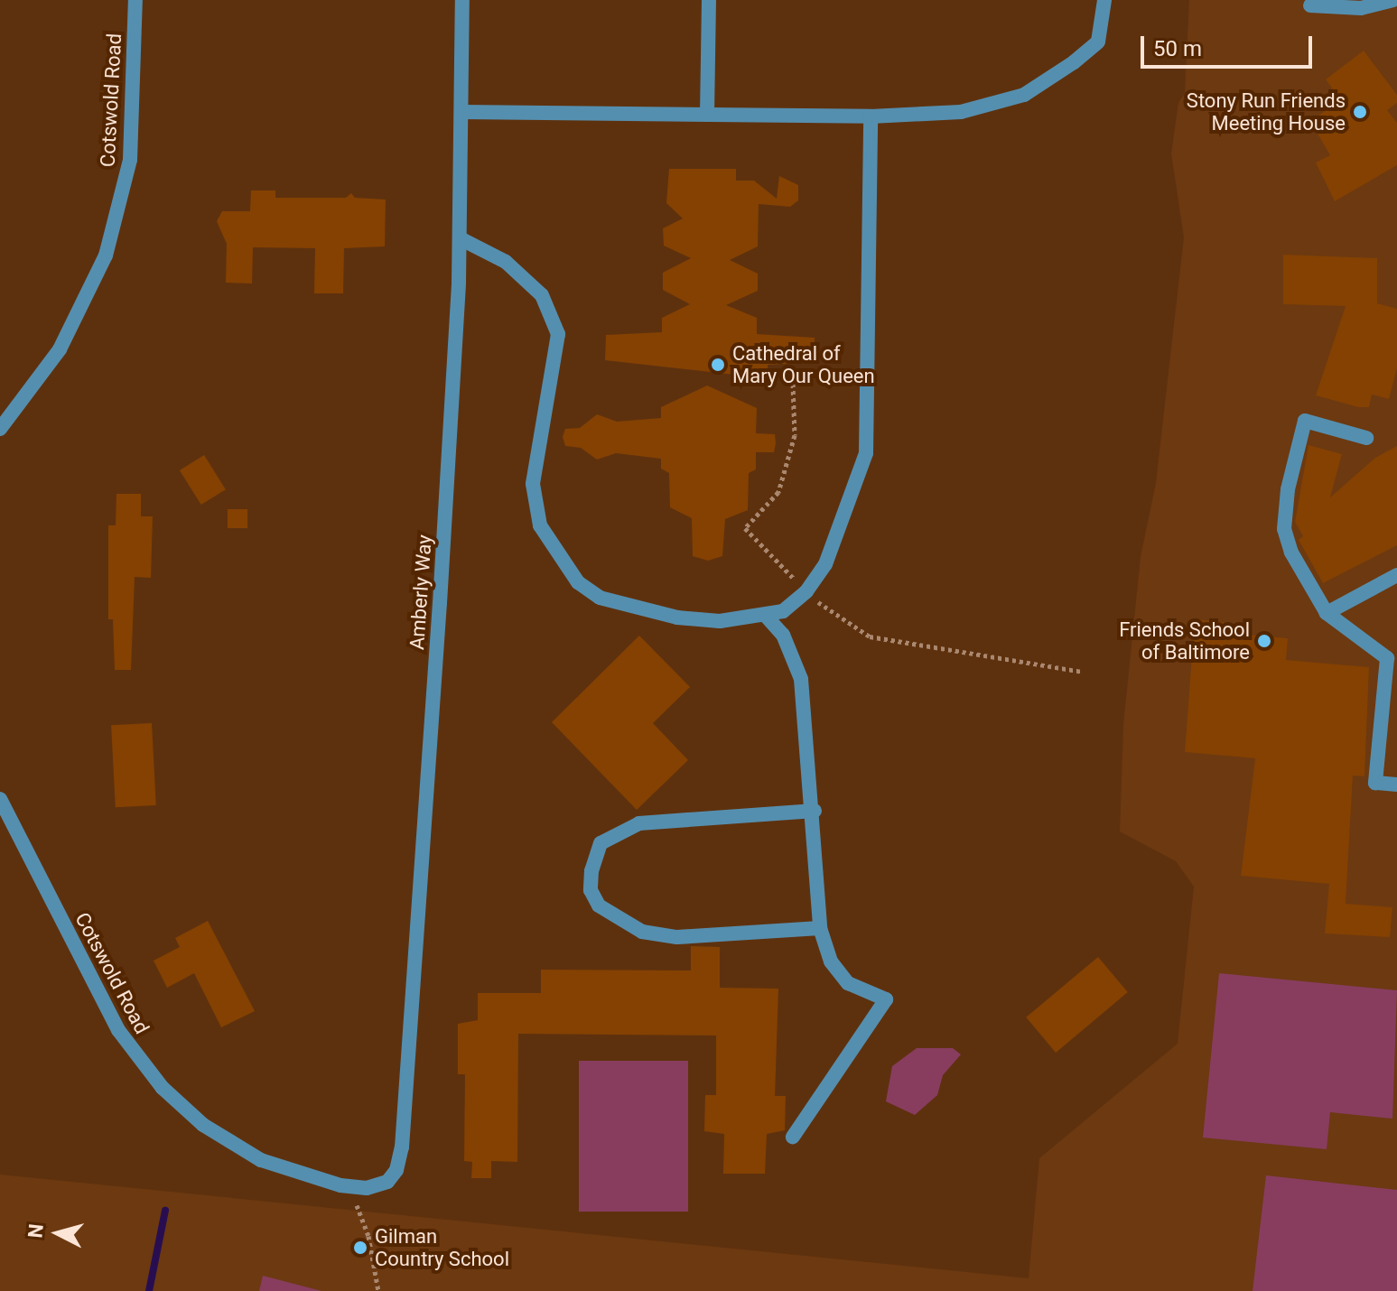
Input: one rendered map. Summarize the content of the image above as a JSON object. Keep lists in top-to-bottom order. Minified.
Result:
{"streets":{"street":["Cotswold Road","Amberly Way"]},"crossings":[["Cotswold Road","Amberly Way"]],"places":["Stony Run Friends Meeting House","Cathedral of Mary Our Queen","Friends School of Baltimore","Gilman Country School"],"scale_bar":"50 m","north":"left"}
